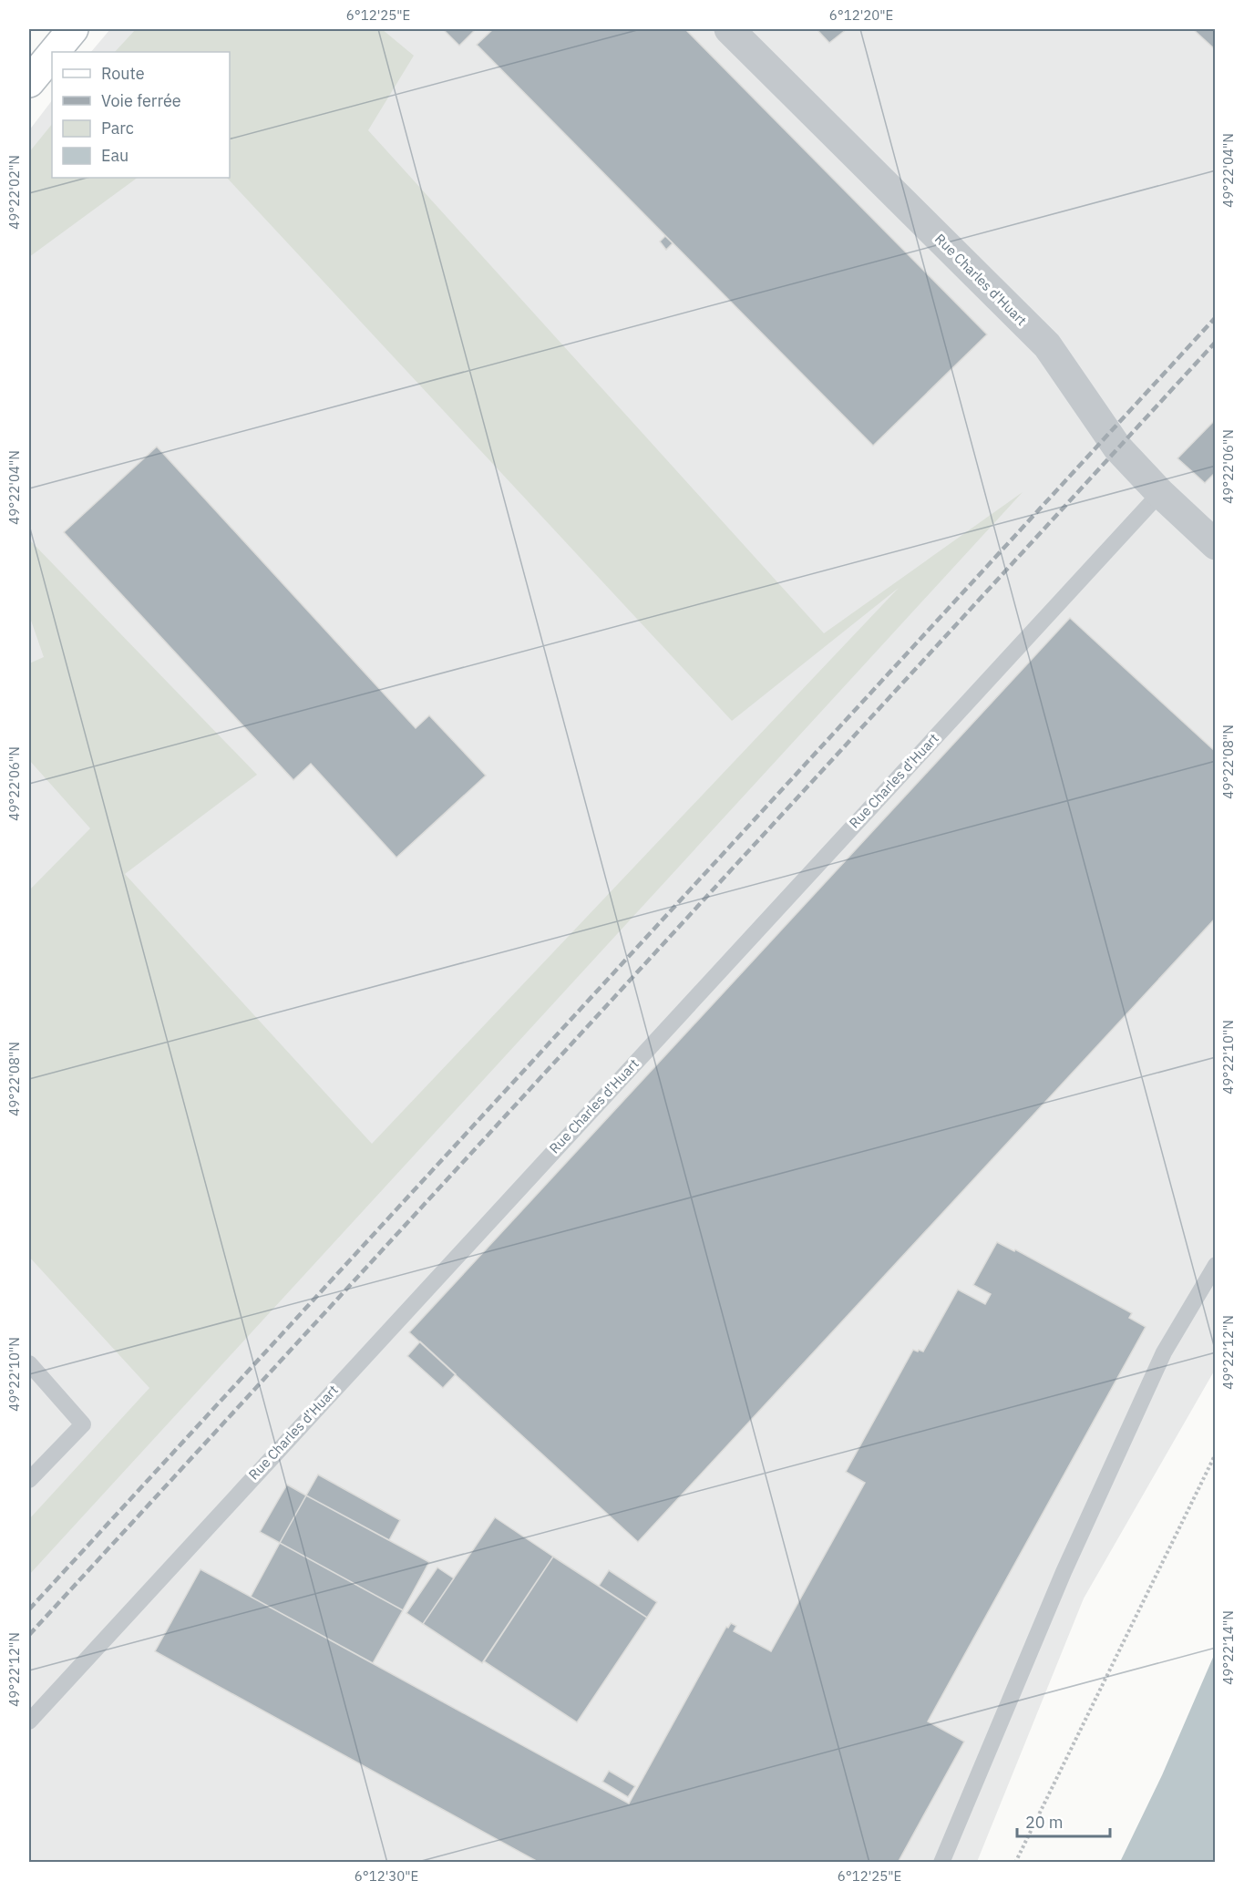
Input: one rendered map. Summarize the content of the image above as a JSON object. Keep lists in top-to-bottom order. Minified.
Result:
{"streets":{"street":["Rue Charles d'Huart"],"lane":["Rue Charles d’Huart"]},"crossings":[["Rue Charles d'Huart","Rue Charles d’Huart"]],"legend":["Route","Voie ferrée","Parc","Eau"],"scale_bar":"20 m","coordinates":["6°12'25\"E","6°12'20\"E","49°22'04\"N","49°22'02\"N","49°22'06\"N","49°22'08\"N","49°22'10\"N","49°22'12\"N","49°22'14\"N","6°12'30\"E"]}
